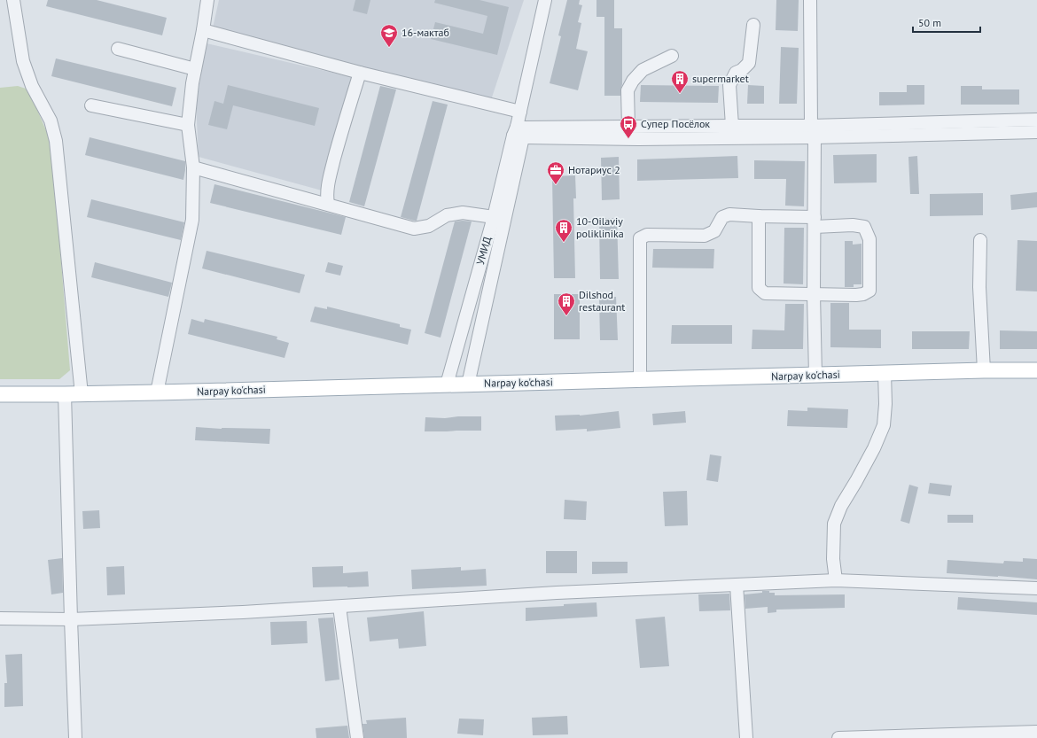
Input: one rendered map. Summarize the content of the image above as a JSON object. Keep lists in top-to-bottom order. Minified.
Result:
{"streets":{"main road":["Narpay ko'chasi"],"street":["УМИД"]},"crossings":[["УМИД","Narpay ko'chasi"]],"places":{"school or university":["16-мактаб"],"building":["supermarket","10-Oilaviy poliklinika","Dilshod restaurant"],"bus stop":["Супер Посёлок"],"office":["Нотариус 2"]},"scale_bar":"50 m"}
